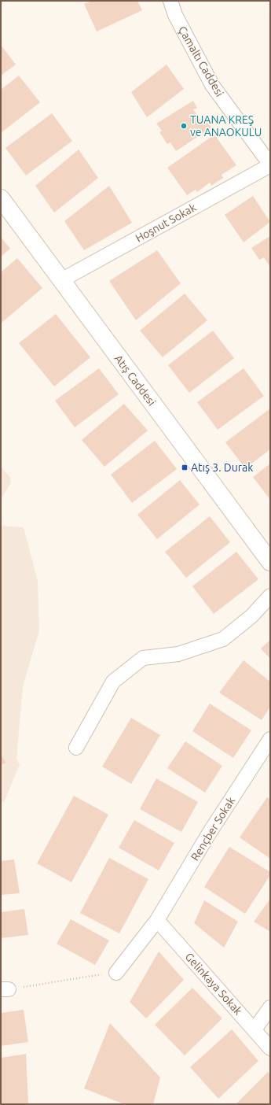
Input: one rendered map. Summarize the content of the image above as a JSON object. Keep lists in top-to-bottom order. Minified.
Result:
{"streets":{"street":["Çamaltı Caddesi","Hoşnut Sokak","Atış Caddesi","Rençber Sokak","Gelinkaya Sokak"]},"crossings":[["Çamaltı Caddesi","Hoşnut Sokak"],["Hoşnut Sokak","Atış Caddesi"],["Rençber Sokak","Gelinkaya Sokak"]],"places":{"other":["TUANA KREŞ ve ANAOKULU"],"transit":["Atış 3. Durak"]}}
